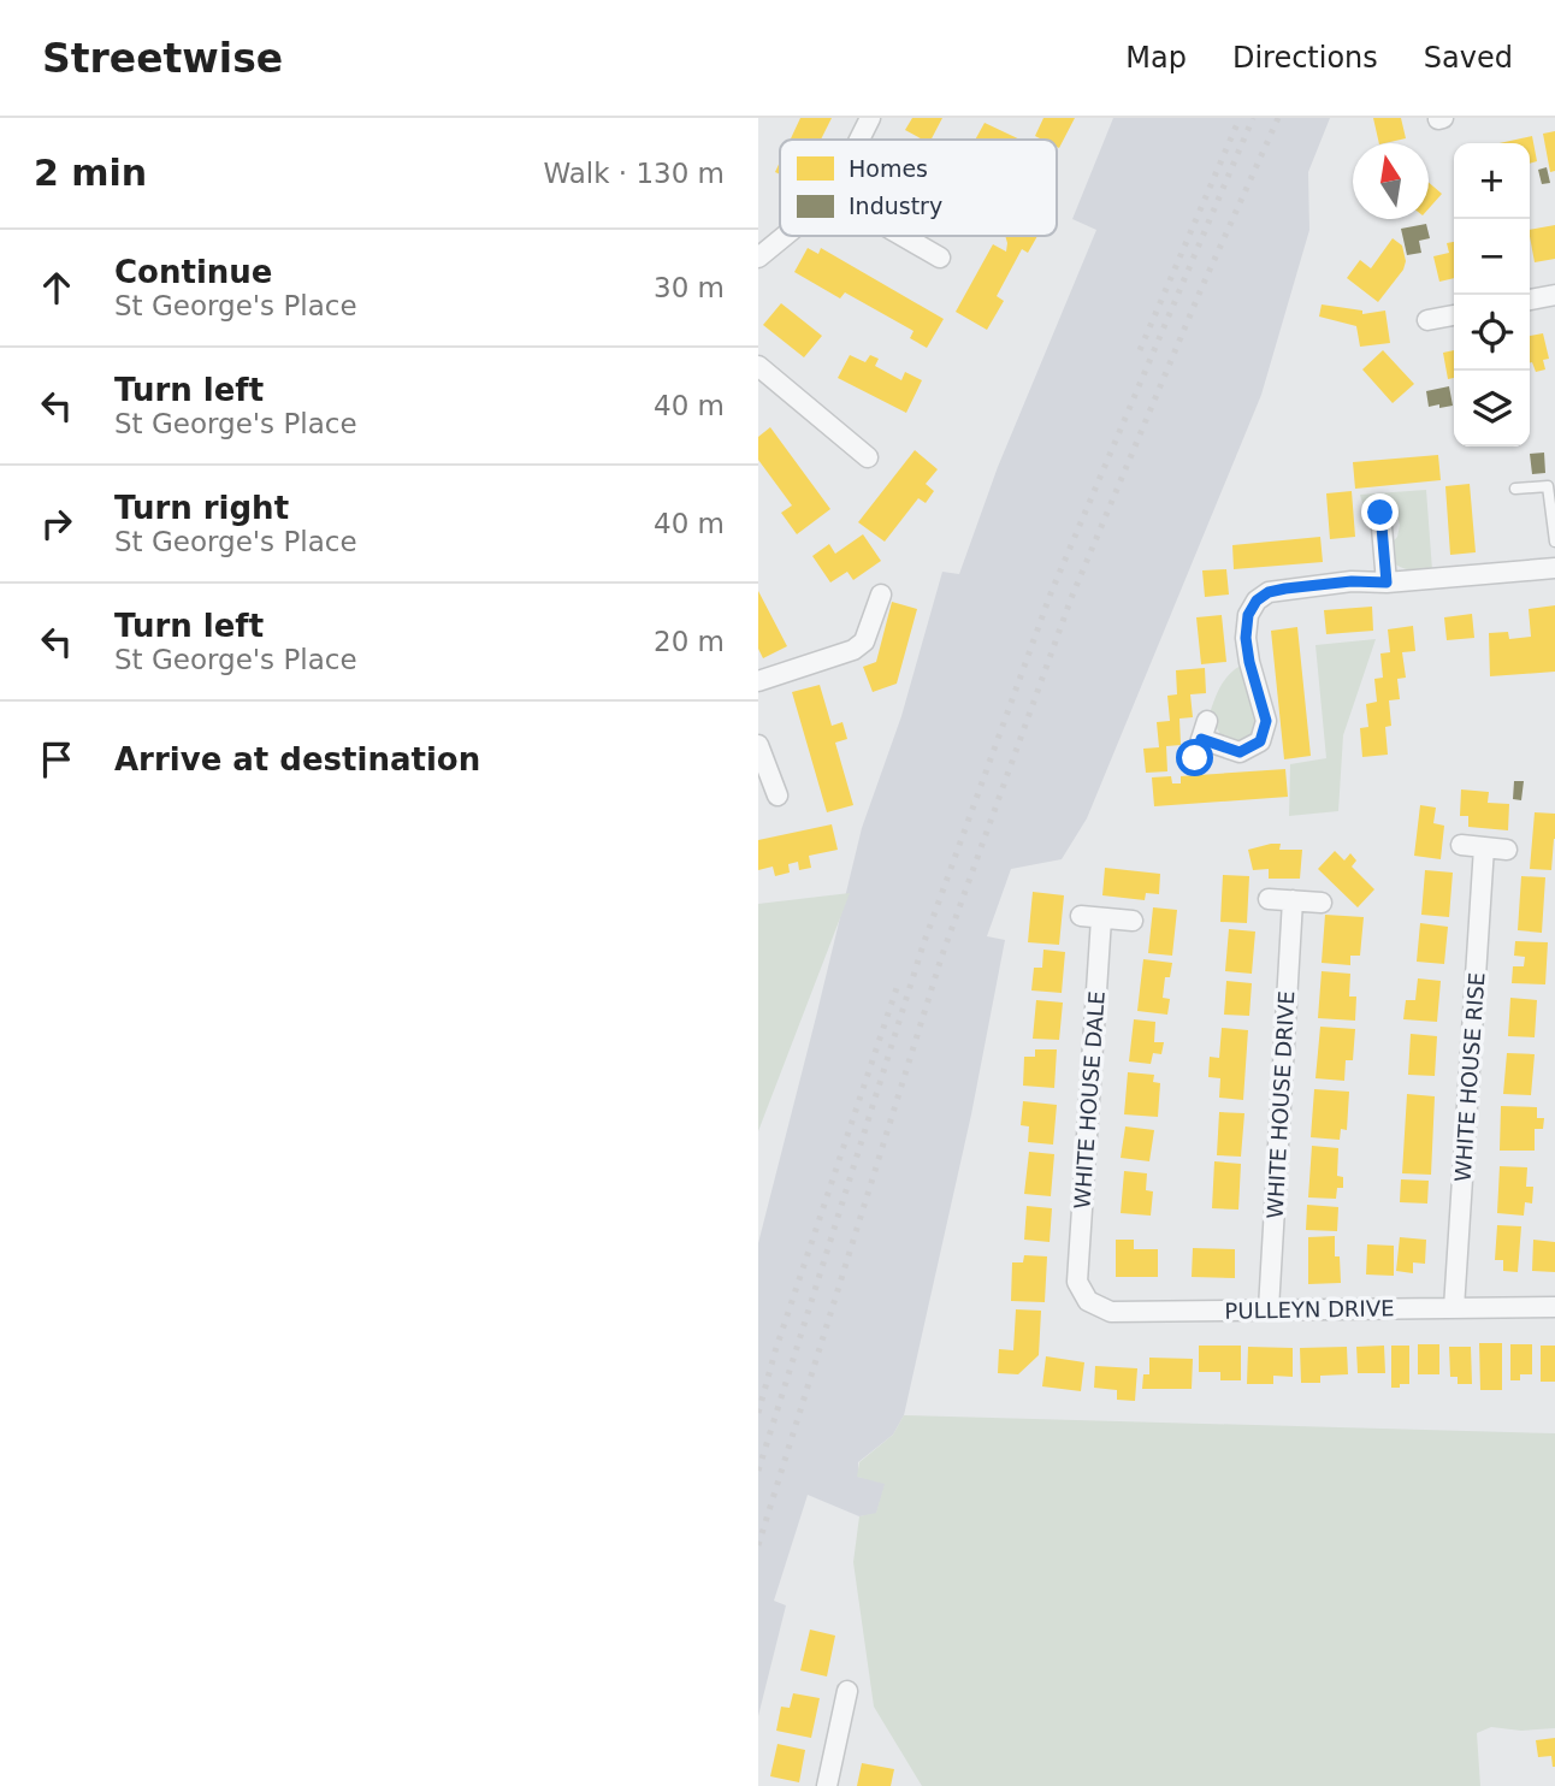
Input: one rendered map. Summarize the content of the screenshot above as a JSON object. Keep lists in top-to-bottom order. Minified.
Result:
{"streets":{"street":["WHITE HOUSE RISE","WHITE HOUSE DALE","WHITE HOUSE DRIVE","PULLEYN DRIVE"]},"crossings":[["WHITE HOUSE RISE","PULLEYN DRIVE"],["WHITE HOUSE DALE","PULLEYN DRIVE"],["WHITE HOUSE DRIVE","PULLEYN DRIVE"]],"legend":["Homes","Industry"],"north":"top","page":{"header":"Streetwise","nav":["Map","Directions","Saved"],"heading":["2 min","Walk · 130 m"],"map_buttons":["+","−"],"list":[["Continue","St George's Place","30 m"],["Turn left","St George's Place","40 m"],["Turn right","St George's Place","40 m"],["Turn left","St George's Place","20 m"],"Arrive at destination"]}}
